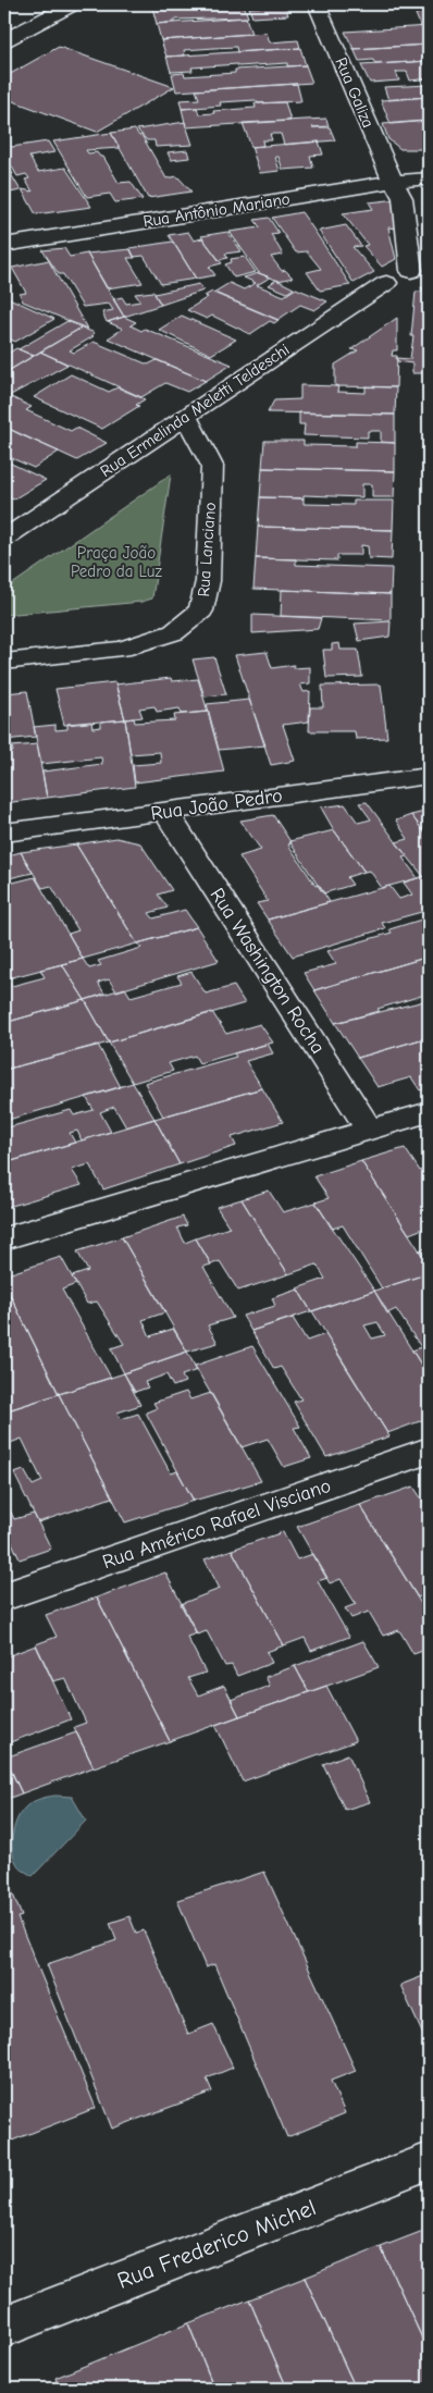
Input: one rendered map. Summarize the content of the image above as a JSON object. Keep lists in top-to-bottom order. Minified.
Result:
{"streets":{"street":["Rua Galiza","Rua Antônio Mariano","Rua Ermelinda Meletti Teldeschi","Rua Lanciano","Rua João Pedro","Rua Washington Rocha","Rua Américo Rafael Visciano","Rua Frederico Michel"]},"crossings":[["Rua Galiza","Rua Antônio Mariano"],["Rua Ermelinda Meletti Teldeschi","Rua Lanciano"],["Rua João Pedro","Rua Washington Rocha"]],"parks":["Praça João Pedro da Luz"]}
